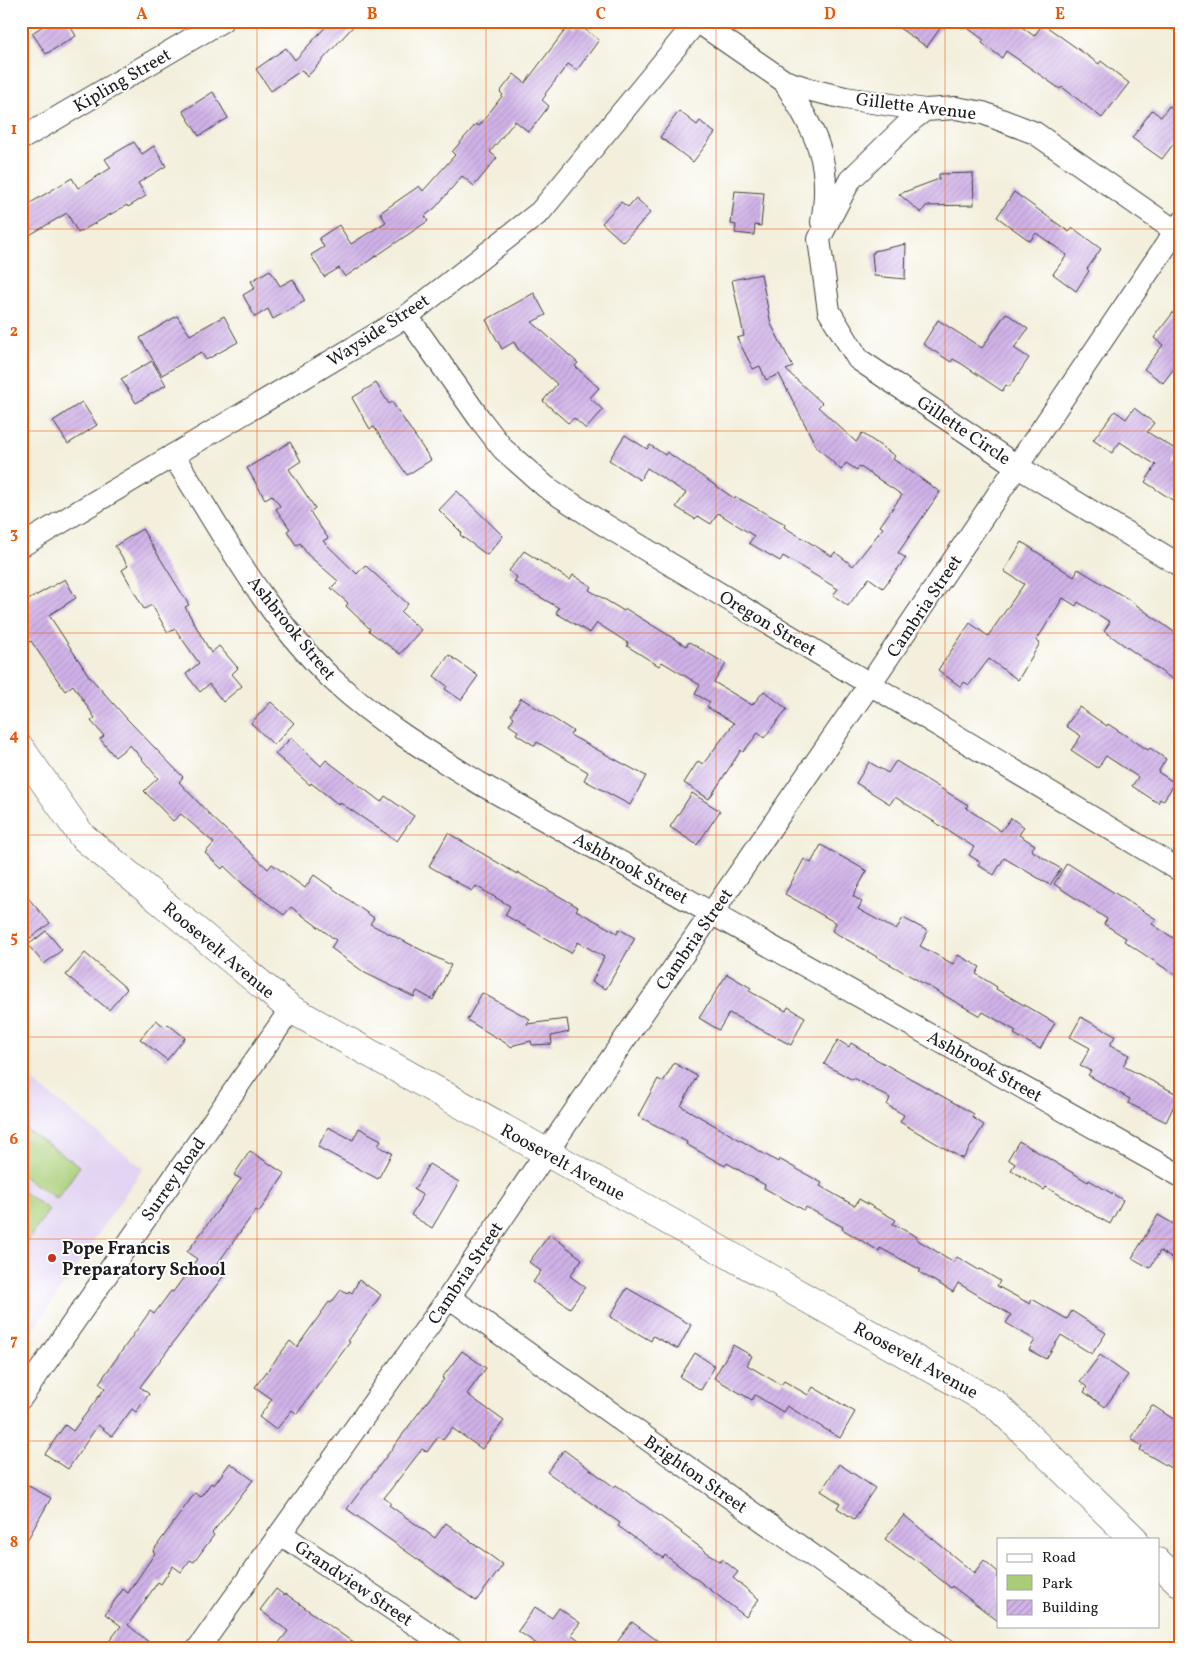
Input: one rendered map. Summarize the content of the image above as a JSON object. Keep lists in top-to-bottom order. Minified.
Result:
{"streets":{"street":["Kipling Street","Gillette Avenue","Wayside Street","Gillette Circle","Cambria Street","Oregon Street","Ashbrook Street","Roosevelt Avenue","Surrey Road","Brighton Street","Grandview Street"]},"crossings":[["Gillette Avenue","Wayside Street"],["Gillette Avenue","Gillette Circle"],["Gillette Avenue","Cambria Street"],["Wayside Street","Oregon Street"],["Wayside Street","Ashbrook Street"],["Gillette Circle","Cambria Street"],["Cambria Street","Oregon Street"],["Cambria Street","Ashbrook Street"],["Cambria Street","Roosevelt Avenue"],["Cambria Street","Brighton Street"],["Cambria Street","Grandview Street"],["Roosevelt Avenue","Surrey Road"]],"places":["Pope Francis Preparatory School"],"legend":["Road","Park","Building"],"grid":{"columns":["A","B","C","D","E"],"rows":["1","2","3","4","5","6","7","8"]}}
